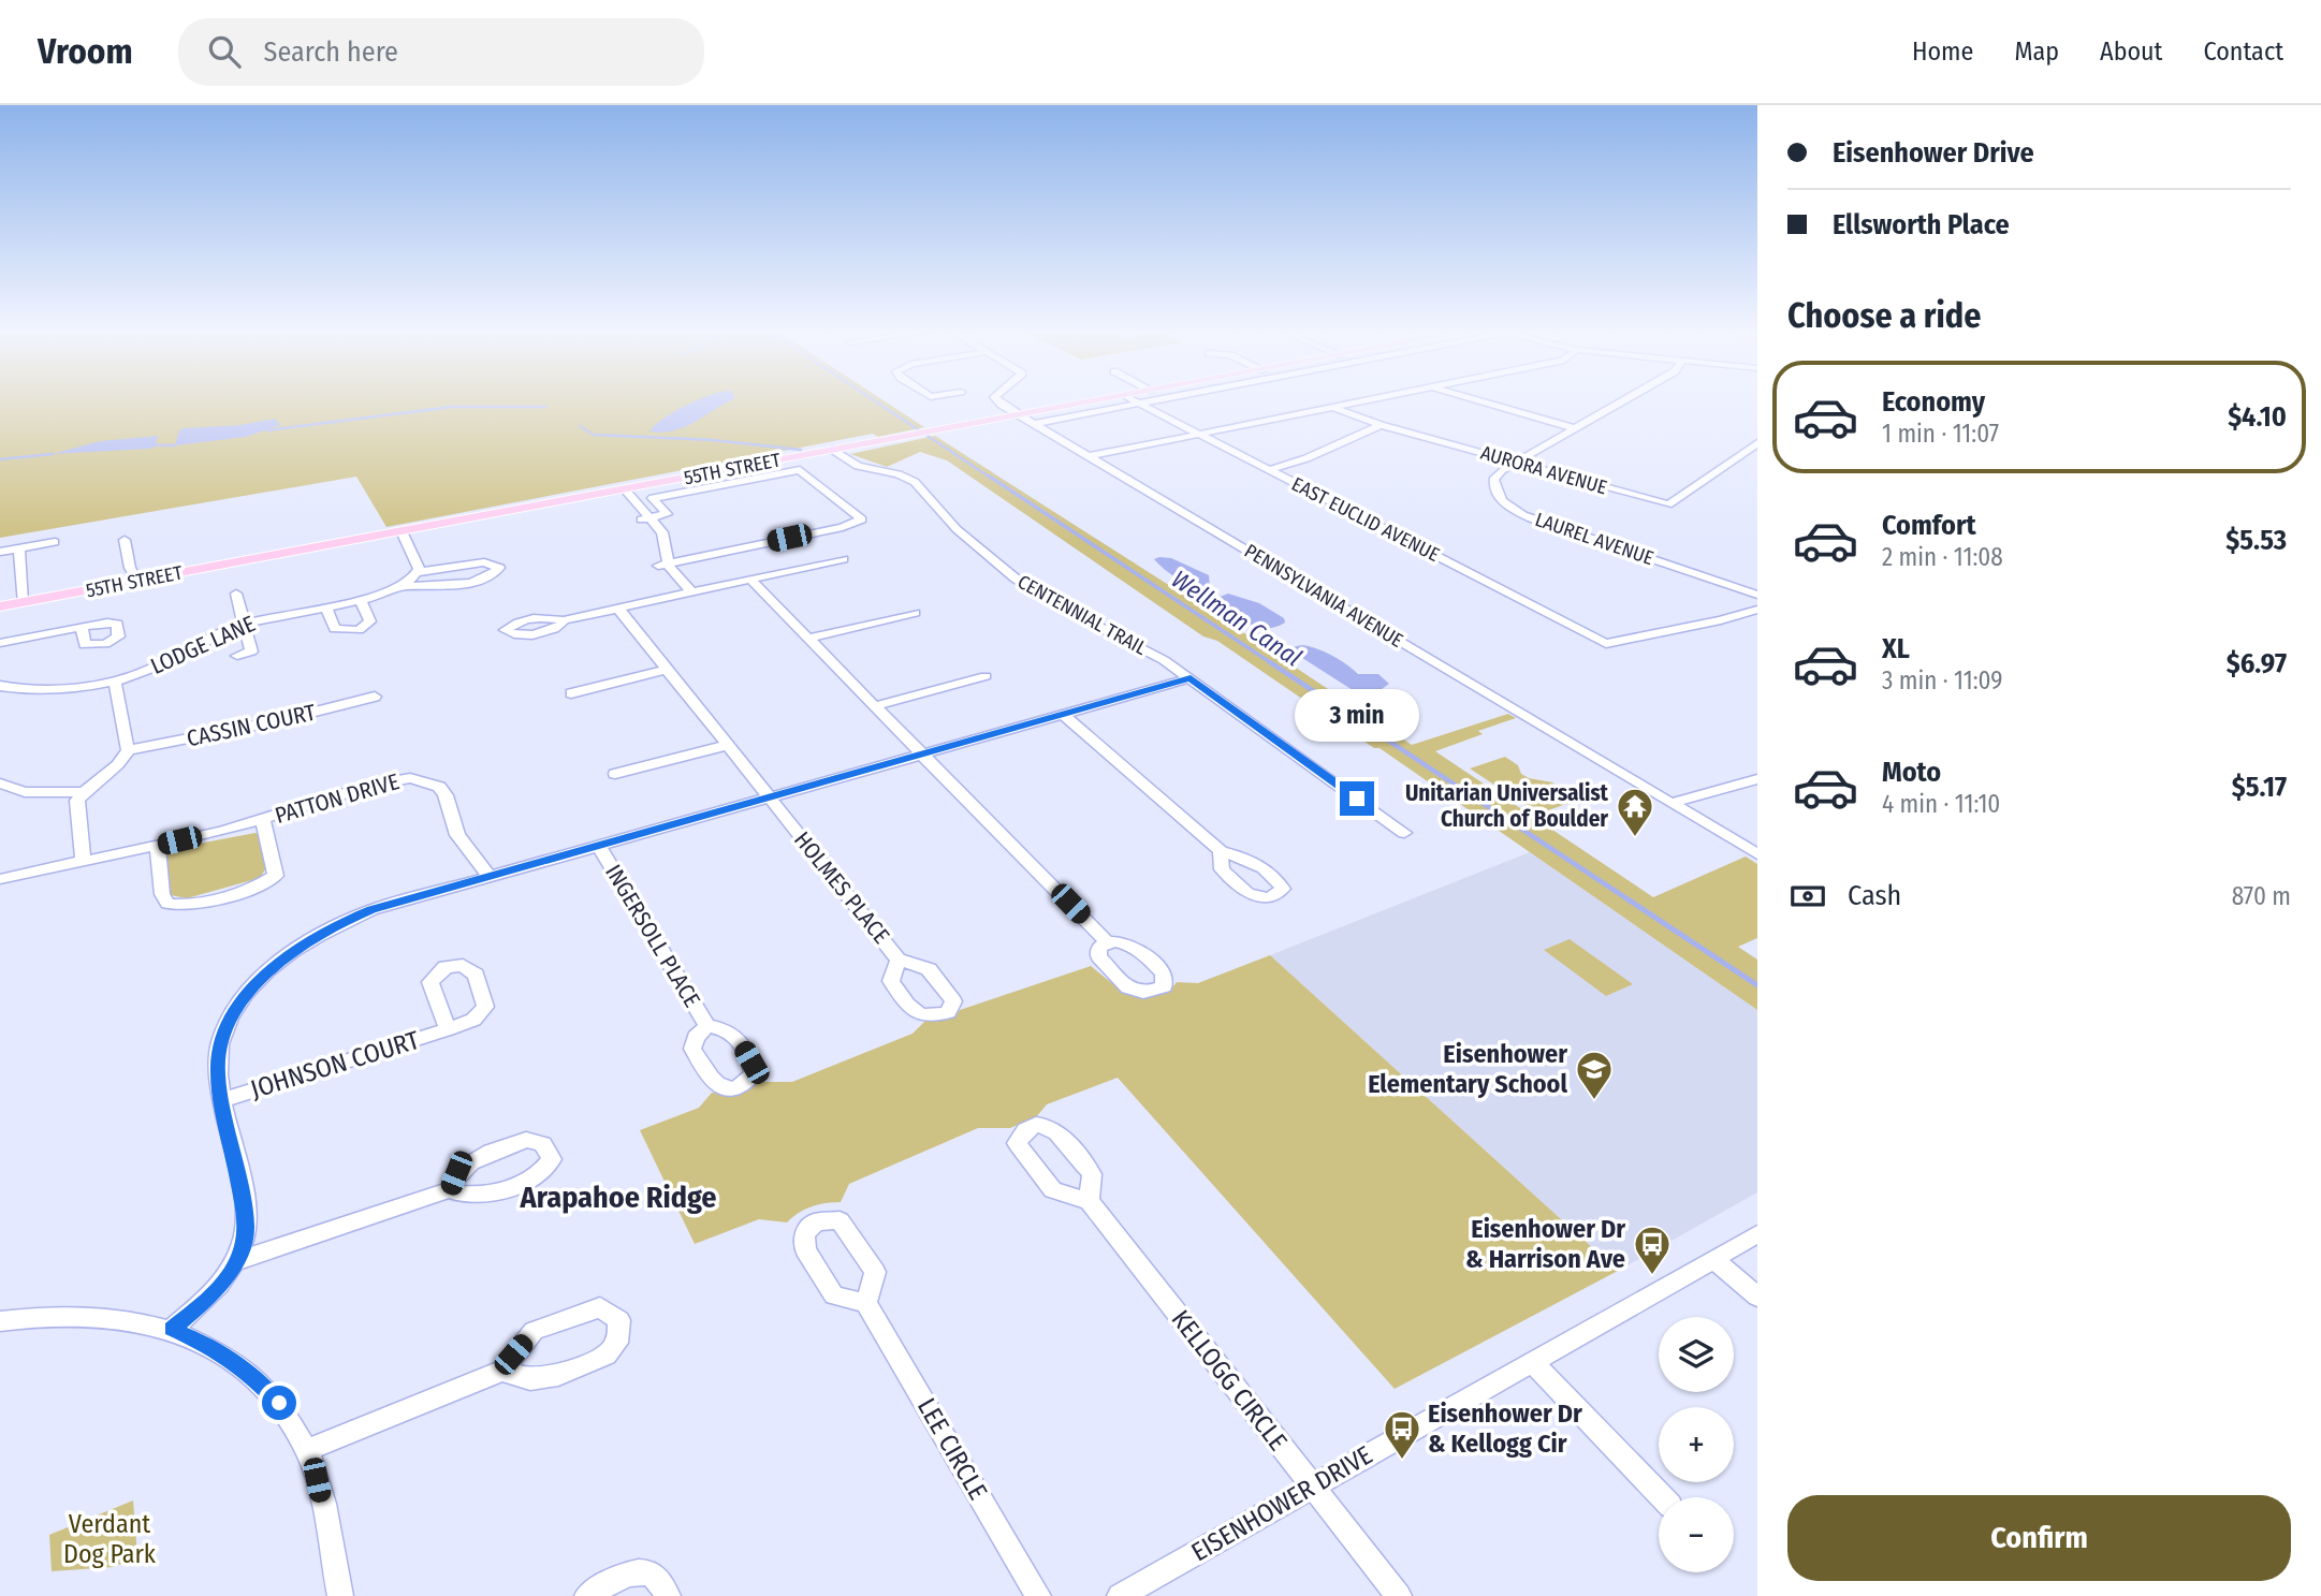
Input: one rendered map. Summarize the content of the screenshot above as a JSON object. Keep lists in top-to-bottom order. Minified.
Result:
{"streets":{"main road":["55TH STREET"],"street":["AURORA AVENUE","EAST EUCLID AVENUE","LAUREL AVENUE","PENNSYLVANIA AVENUE","CENTENNIAL TRAIL","LODGE LANE","CASSIN COURT","PATTON DRIVE","HOLMES PLACE","INGERSOLL PLACE","JOHNSON COURT","KELLOGG CIRCLE","LEE CIRCLE","EISENHOWER DRIVE"]},"crossings":[["55TH STREET","PENNSYLVANIA AVENUE"],["55TH STREET","CENTENNIAL TRAIL"],["AURORA AVENUE","LAUREL AVENUE"],["KELLOGG CIRCLE","EISENHOWER DRIVE"]],"districts":["Arapahoe Ridge"],"water":["Wellman Canal"],"parks":["Verdant Dog Park"],"places":{"temple":["Unitarian Universalist Church of Boulder"],"school or university":["Eisenhower Elementary School"],"bus stop":["Eisenhower Dr & Harrison Ave","Eisenhower Dr & Kellogg Cir"]},"page":{"header":"Vroom","search":"Search here","nav":["Home","Map","About","Contact"],"banner":["Eisenhower Drive","Ellsworth Place"],"heading":"Choose a ride","list":[{"name":"Economy","note":"1 min · 11:07","value":"$4.10"},{"name":"Comfort","note":"2 min · 11:08","value":"$5.53"},{"name":"XL","note":"3 min · 11:09","value":"$6.97"},{"name":"Moto","note":"4 min · 11:10","value":"$5.17"}],"bubble":"3 min","pay":["Cash","870 m"],"map_buttons":["+","−"],"buttons":"Confirm"}}
